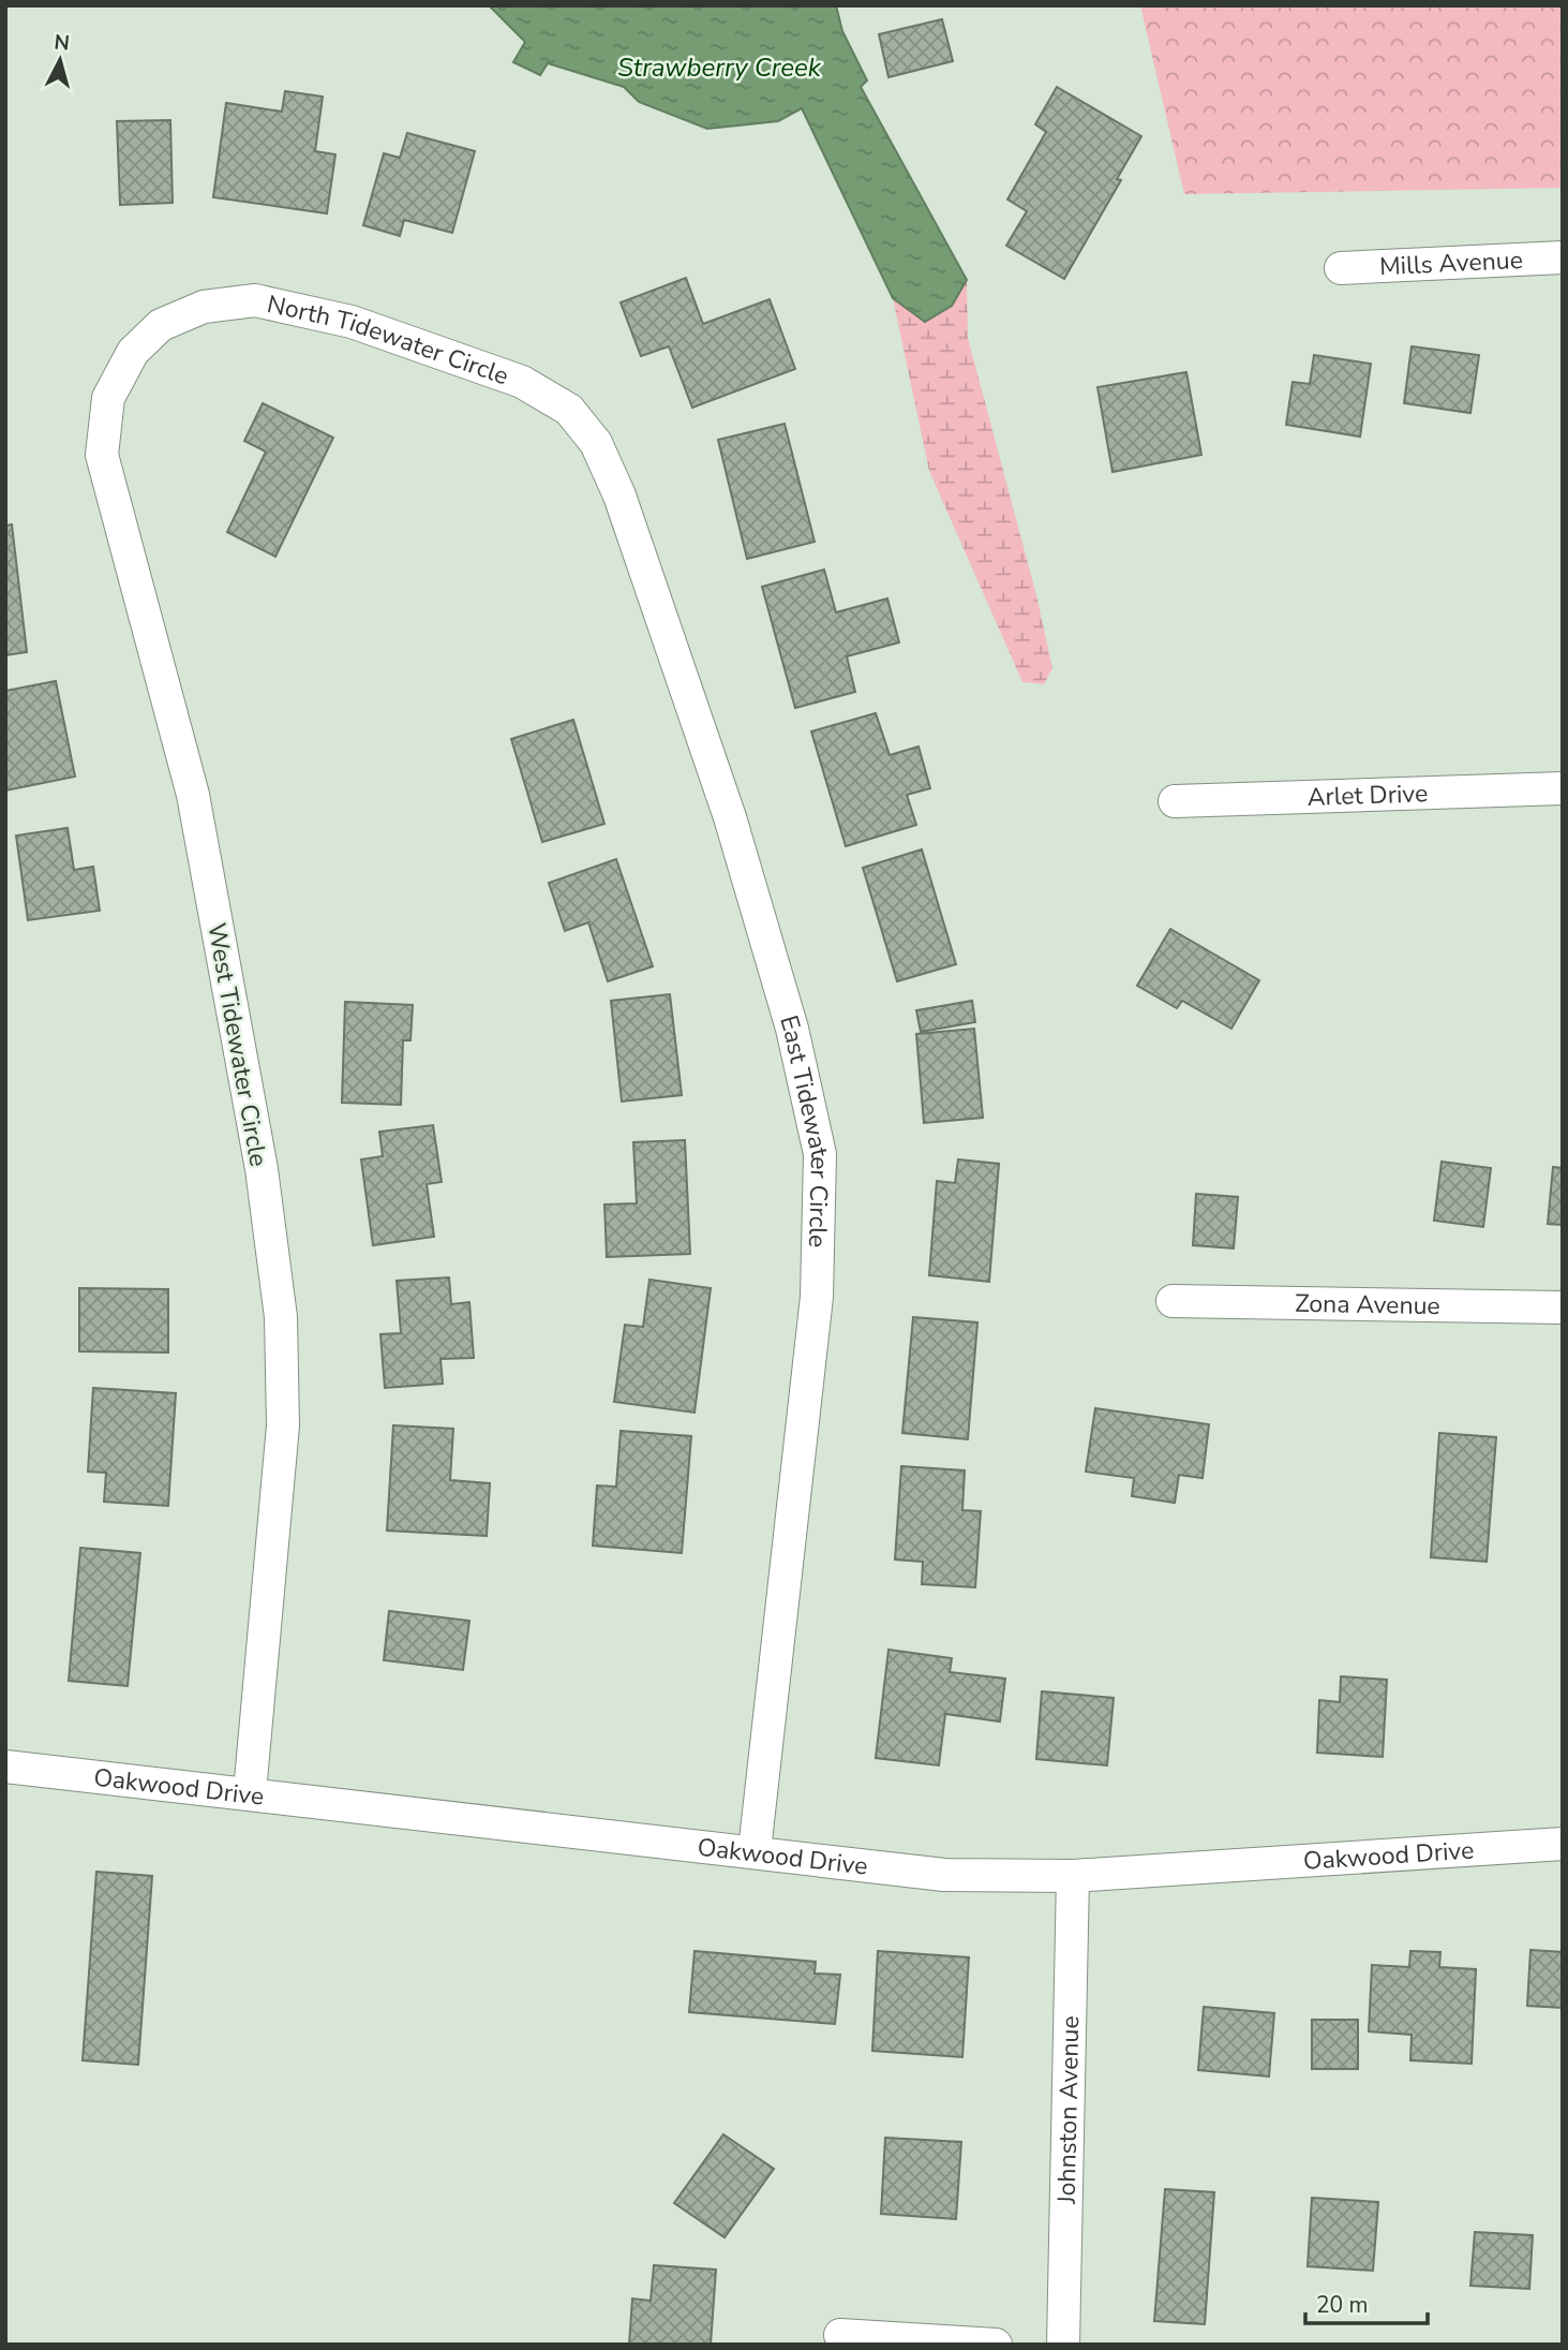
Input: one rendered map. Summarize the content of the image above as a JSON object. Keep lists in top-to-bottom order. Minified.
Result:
{"streets":{"street":["Mills Avenue","North Tidewater Circle","Arlet Drive","West Tidewater Circle","East Tidewater Circle","Zona Avenue","Oakwood Drive","Johnston Avenue"]},"crossings":[["North Tidewater Circle","West Tidewater Circle"],["North Tidewater Circle","East Tidewater Circle"],["West Tidewater Circle","Oakwood Drive"],["East Tidewater Circle","Oakwood Drive"],["Oakwood Drive","Johnston Avenue"]],"water":["Strawberry Creek"],"scale_bar":"20 m","north":"top"}
